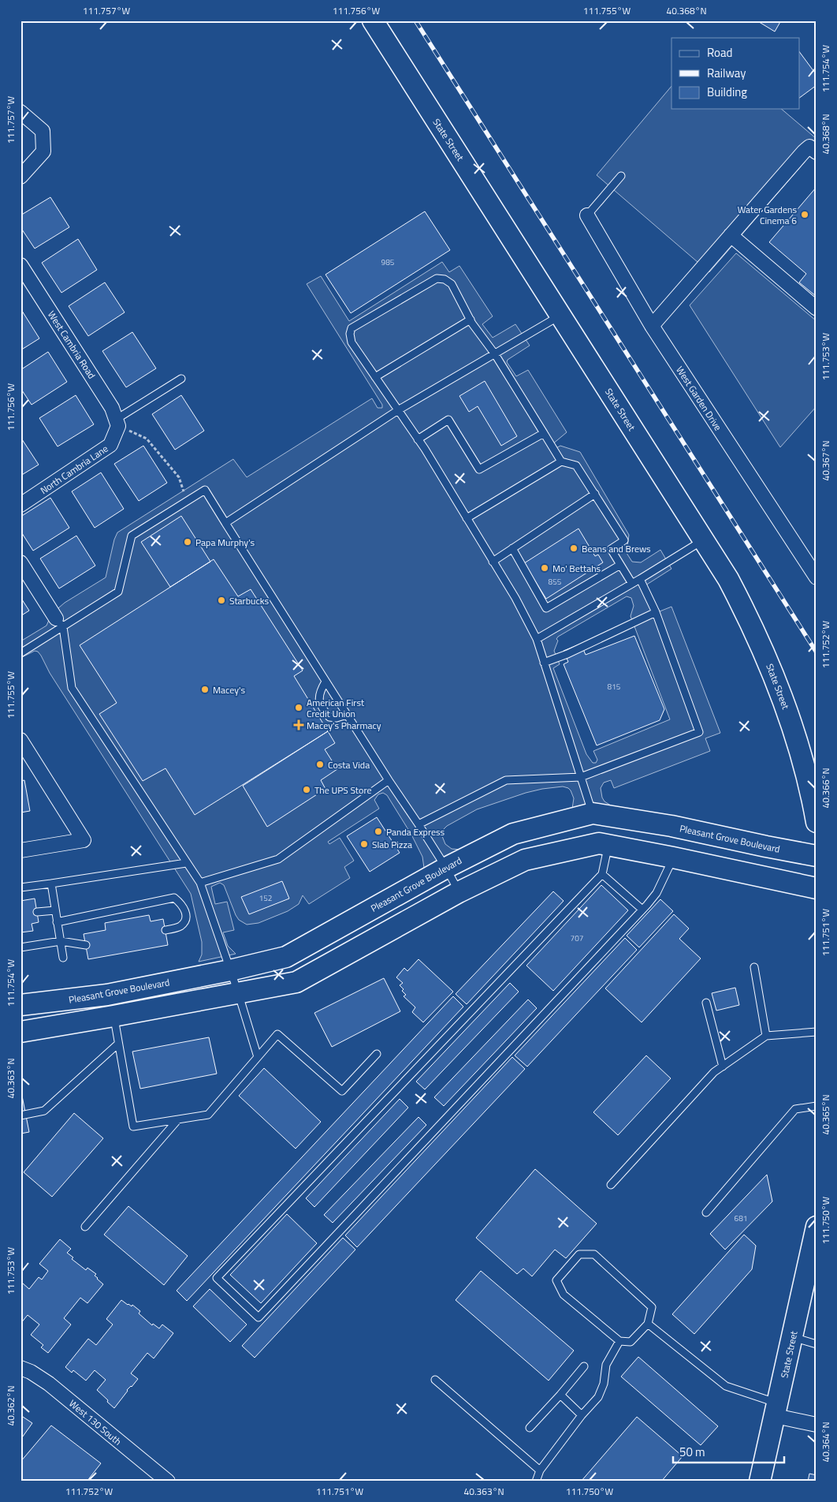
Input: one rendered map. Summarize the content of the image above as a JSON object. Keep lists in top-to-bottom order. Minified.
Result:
{"streets":{"main road":["State Street","Pleasant Grove Boulevard"],"street":["West Cambria Road","West Garden Drive","North Cambria Lane","West 130 South"]},"crossings":[["West Cambria Road","North Cambria Lane"]],"places":{"other":["Water Gardens Cinema 6","Papa Murphy's","Beans and Brews","Mo' Bettahs","Starbucks","Macey's","American First Credit Union","Costa Vida","The UPS Store","Panda Express","Slab Pizza"],"health":["Macey's Pharmacy"]},"house_numbers":["985","855","815","152","707","681"],"legend":["Road","Railway","Building"],"scale_bar":"50 m","coordinates":["111.757°W","111.756°W","111.755°W","40.368°N","111.754°W","111.753°W","40.367°N","111.752°W","40.366°N","111.751°W","40.363°N","40.365°N","111.750°W","40.362°N","40.364°N"]}
